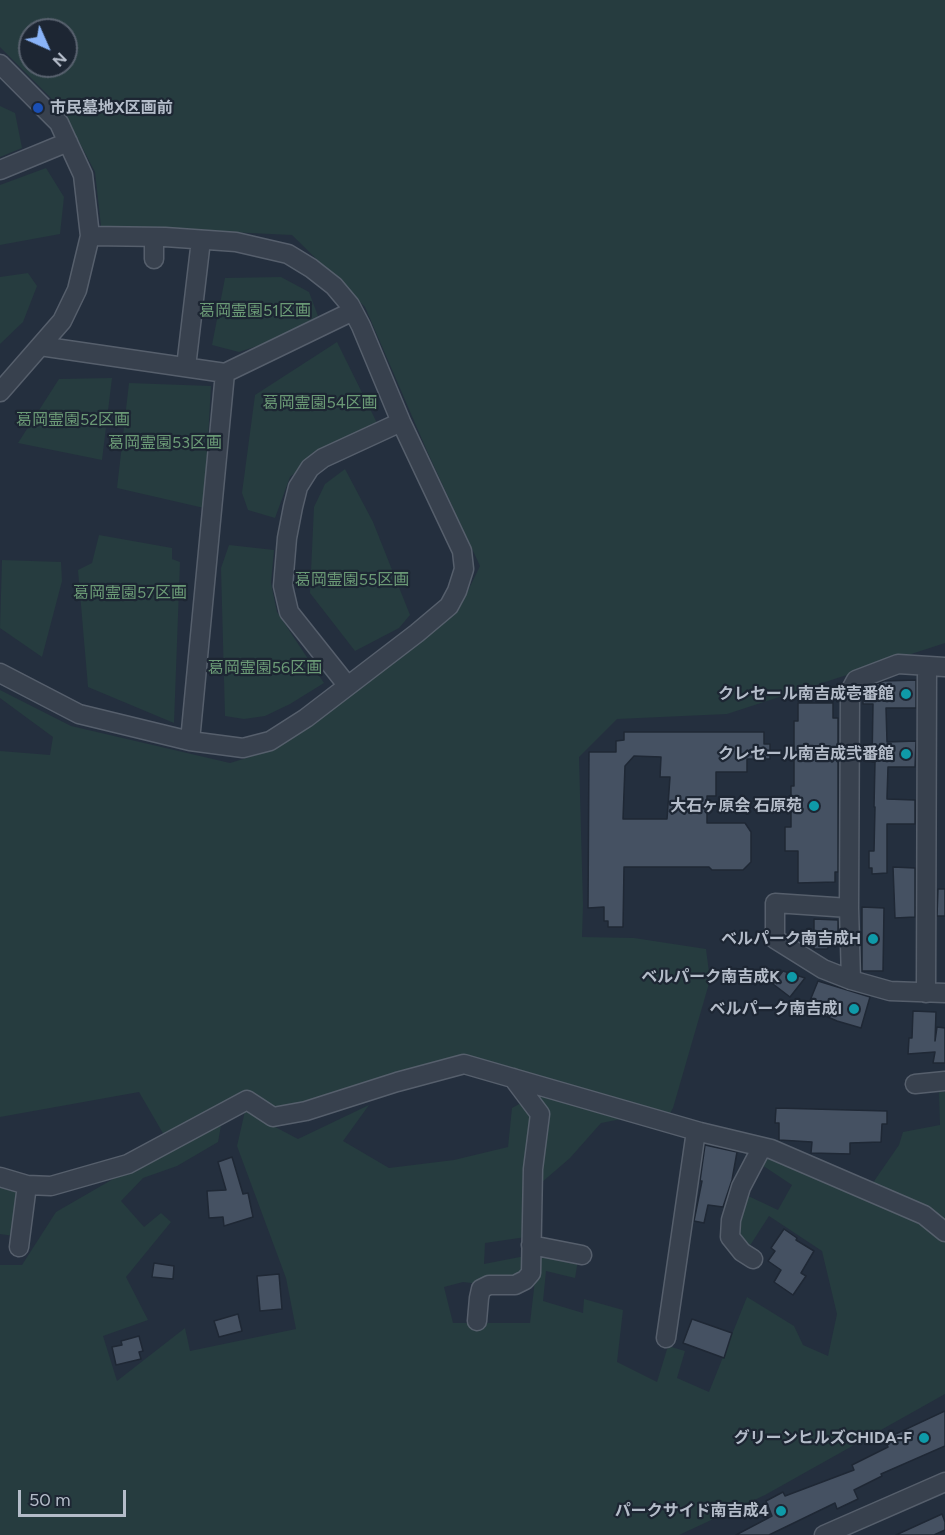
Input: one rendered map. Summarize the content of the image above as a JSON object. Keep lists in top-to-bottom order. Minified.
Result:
{"parks":["葛岡霊園51区画","葛岡霊園54区画","葛岡霊園52区画","葛岡霊園53区画","葛岡霊園55区画","葛岡霊園57区画","葛岡霊園56区画"],"places":["市民墓地X区画前","クレセール南吉成壱番館","クレセール南吉成弐番館","大石ヶ原会 石原苑","ベルパーク南吉成H","ベルパーク南吉成K","ベルパーク南吉成I","グリーンヒルズCHIDA-F","パークサイド南吉成4"],"scale_bar":"50 m","north":"bottom right"}
